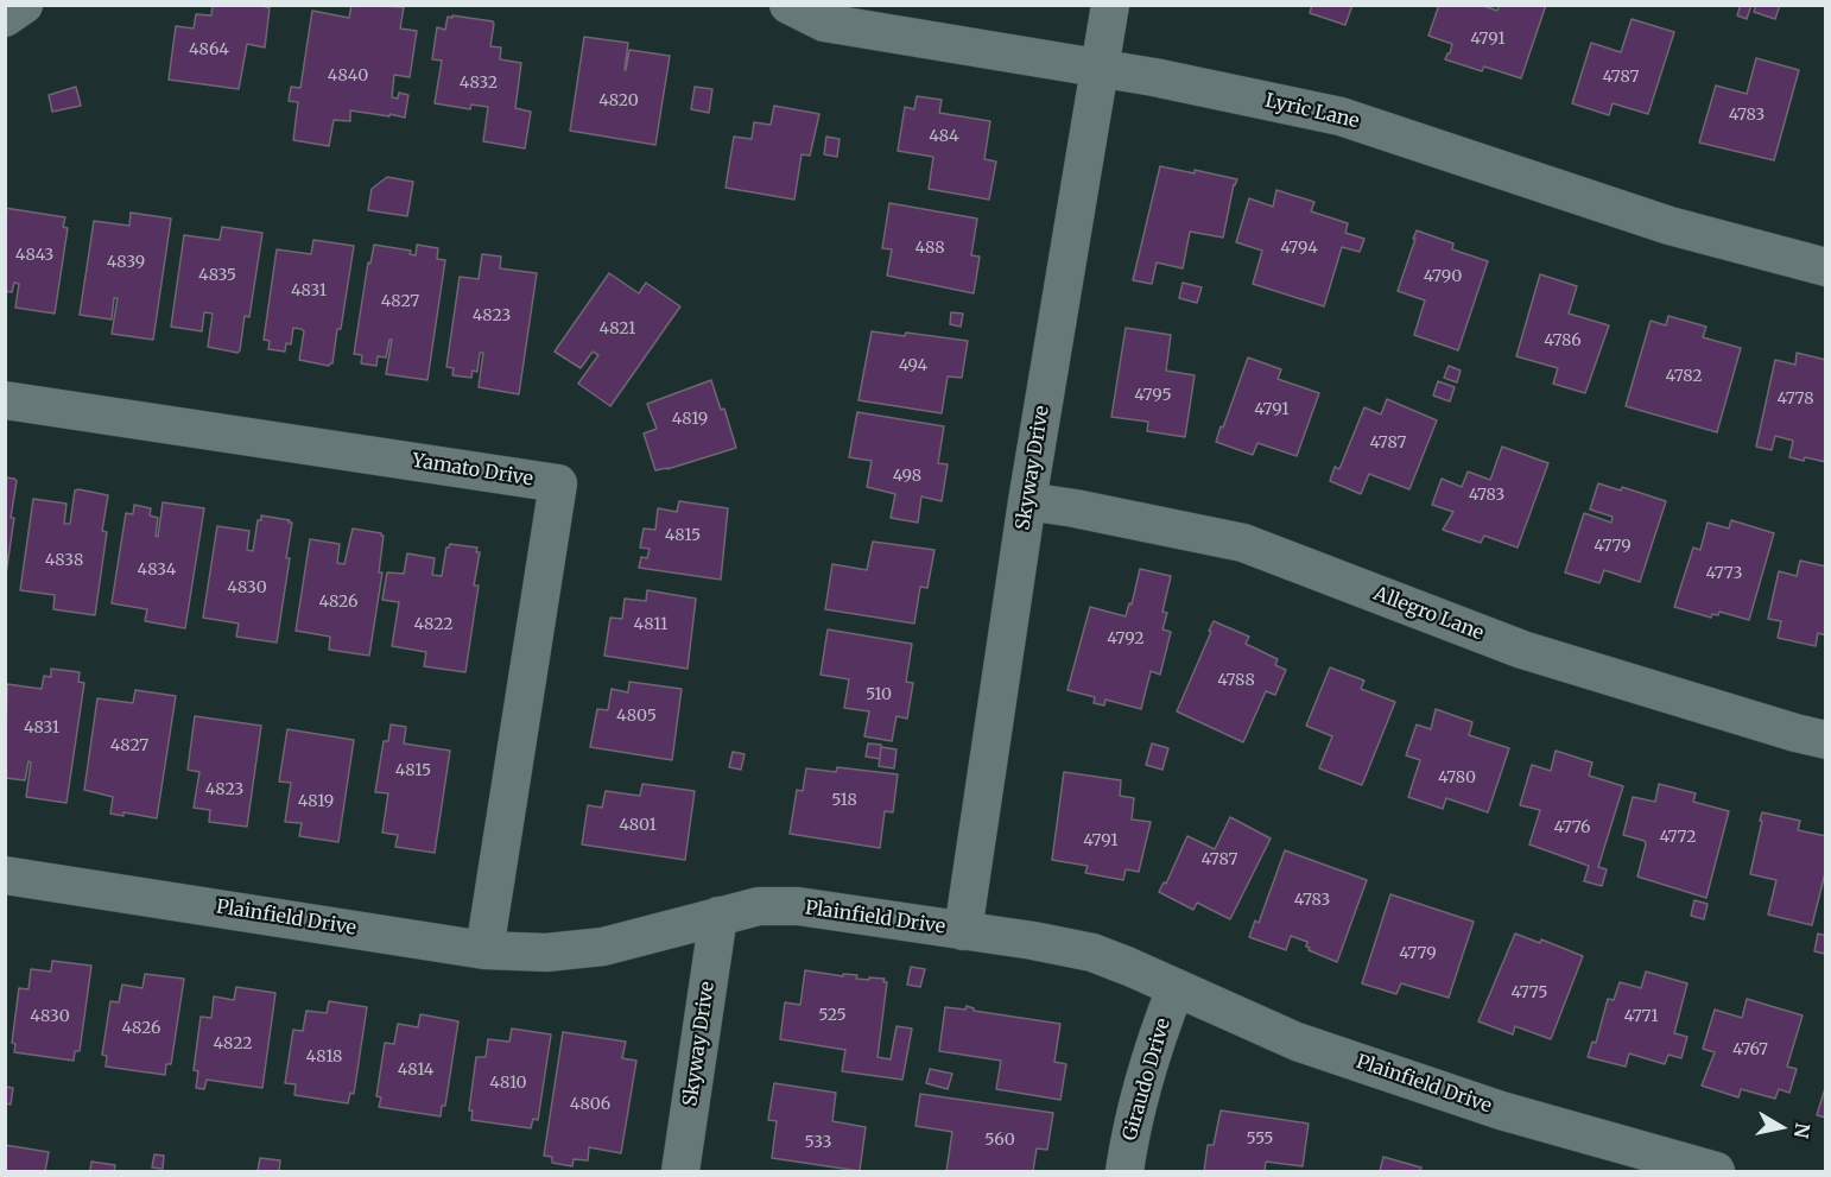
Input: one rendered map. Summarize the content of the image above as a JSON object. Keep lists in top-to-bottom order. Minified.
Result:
{"streets":{"street":["Lyric Lane","Skyway Drive","Yamato Drive","Allegro Lane","Plainfield Drive","Giraudo Drive"]},"crossings":[["Lyric Lane","Skyway Drive"],["Skyway Drive","Allegro Lane"],["Skyway Drive","Plainfield Drive"],["Yamato Drive","Plainfield Drive"],["Plainfield Drive","Giraudo Drive"]],"house_numbers":["4791","4864","4840","4787","4832","4820","4783","484","488","4794","4843","4839","4835","4790","4831","4827","4823","4821","4786","494","4782","4795","4778","4791","4819","4787","498","4783","4815","4779","4838","4834","4773","4830","4826","4822","4811","4792","4788","510","4805","4831","4827","4815","4780","4823","518","4819","4801","4776","4772","4791","4787","4783","4779","4775","525","4830","4771","4826","4822","4767","4818","4814","4810","4806","555","560","533"],"north":"right"}
